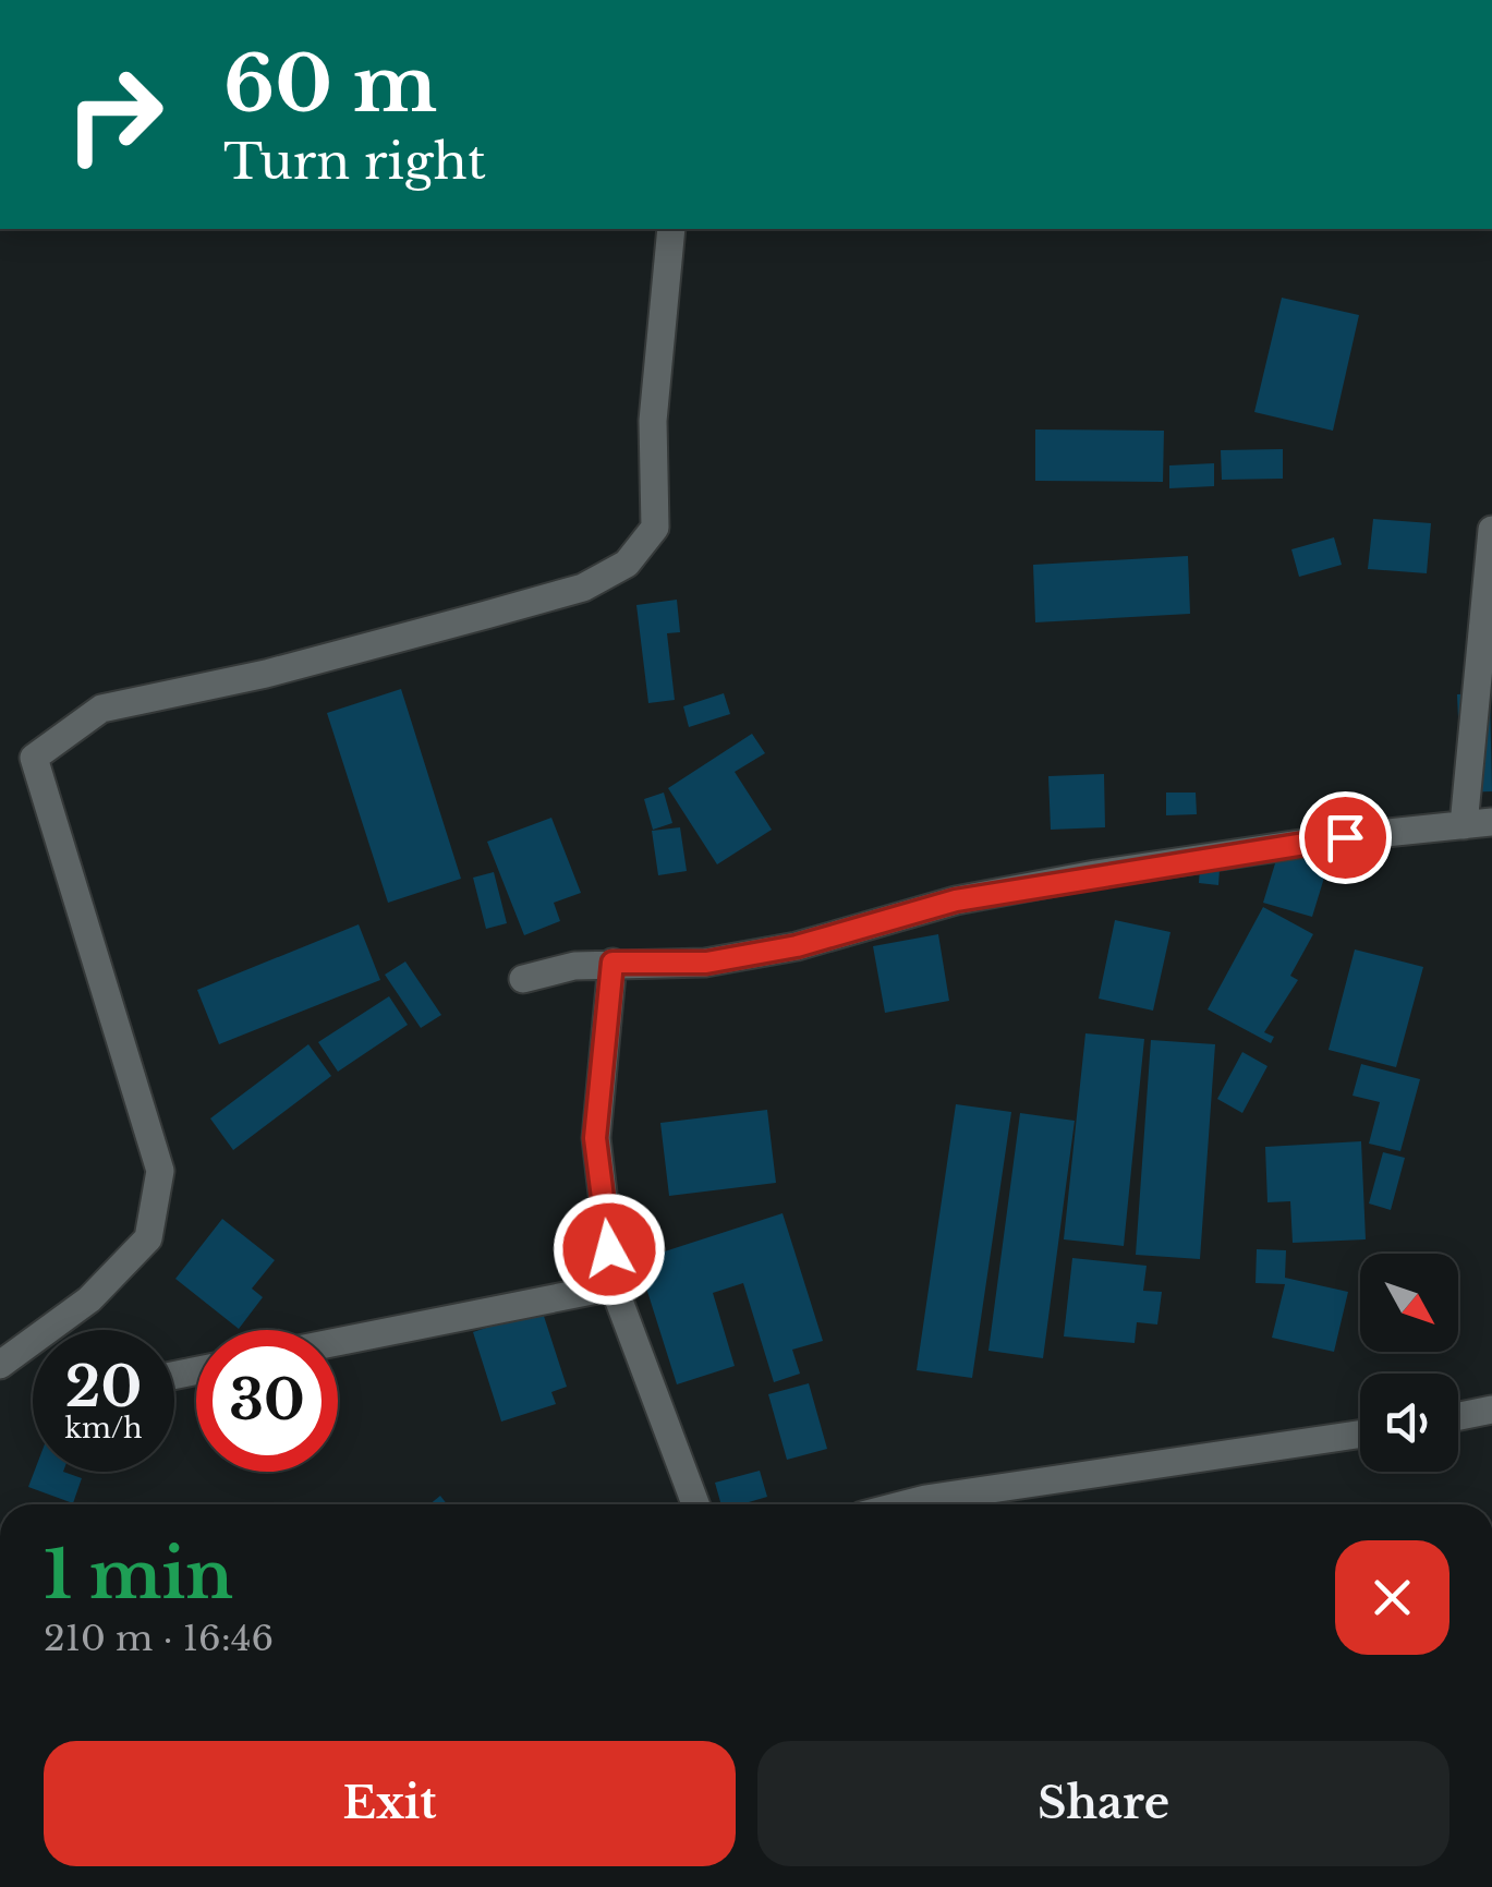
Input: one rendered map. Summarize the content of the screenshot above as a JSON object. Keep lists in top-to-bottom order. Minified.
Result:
{"north":"bottom right","page":{"turn":["60 m","Turn right"],"speed":"20 km/h","limit":"30","heading":["1 min","210 m · 16:46"],"buttons":["Exit","Share"]}}
